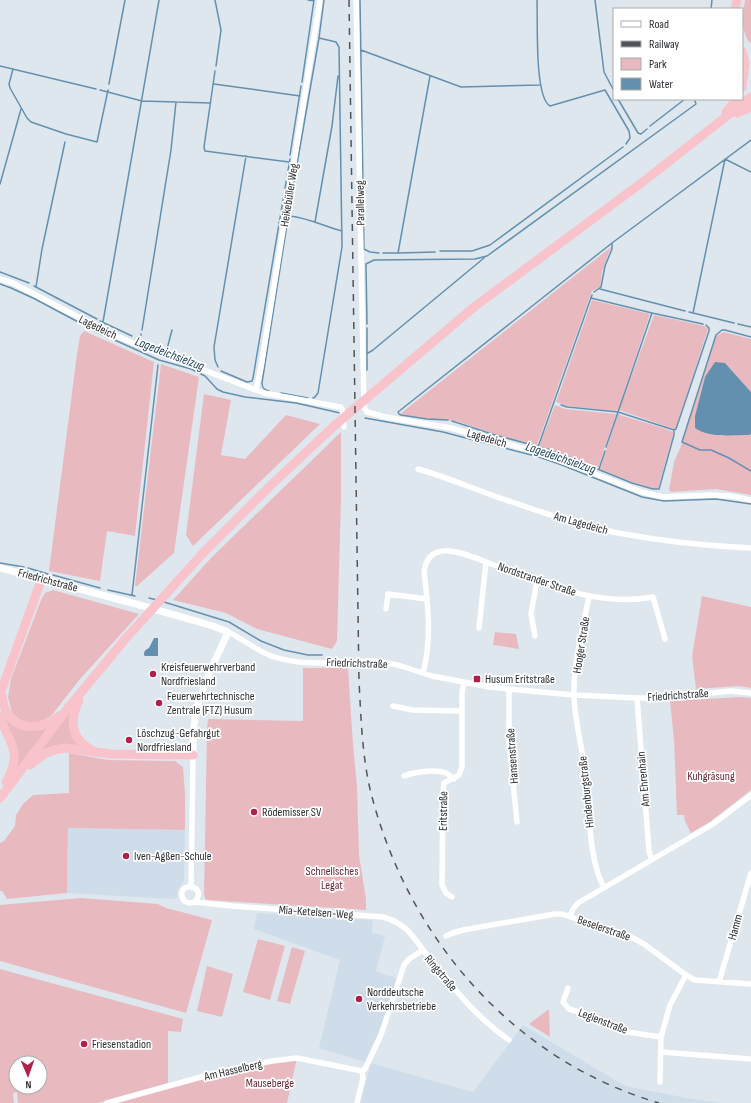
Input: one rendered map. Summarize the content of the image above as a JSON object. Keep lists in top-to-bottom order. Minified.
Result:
{"streets":{"street":["Heikebüller Weg","Parallelweg","Lagedeich","Am Lagedeich","Nordstrander Straße","Friedrichstraße","Hooger Straße","Hansenstraße","Am Ehrenhain","Hindenburgstraße","Eritstraße","Mia-Ketelsen-Weg","Hamm","Beselerstraße","Ringstraße","Legienstraße","Am Hasselberg"]},"crossings":[["Heikebüller Weg","Lagedeich"],["Parallelweg","Lagedeich"],["Nordstrander Straße","Hooger Straße"],["Friedrichstraße","Hooger Straße"],["Friedrichstraße","Hansenstraße"],["Friedrichstraße","Am Ehrenhain"],["Friedrichstraße","Hindenburgstraße"],["Friedrichstraße","Eritstraße"],["Hooger Straße","Hindenburgstraße"],["Mia-Ketelsen-Weg","Ringstraße"],["Hamm","Beselerstraße"],["Ringstraße","Am Hasselberg"]],"water":["Lagedeichsielzug"],"parks":["Kuhgräsung","Schnellsches Legat","Mauseberge"],"places":{"other":["Kreisfeuerwehrverband Nordfriesland","Feuerwehrtechnische Zentrale (FTZ) Husum","Löschzug-Gefahrgut Nordfriesland","Rödemisser SV","Iven-Agßen-Schule","Norddeutsche Verkehrsbetriebe","Friesenstadion"],"transit":["Husum Eritstraße"]},"legend":["Road","Railway","Park","Water"],"north":"bottom"}
